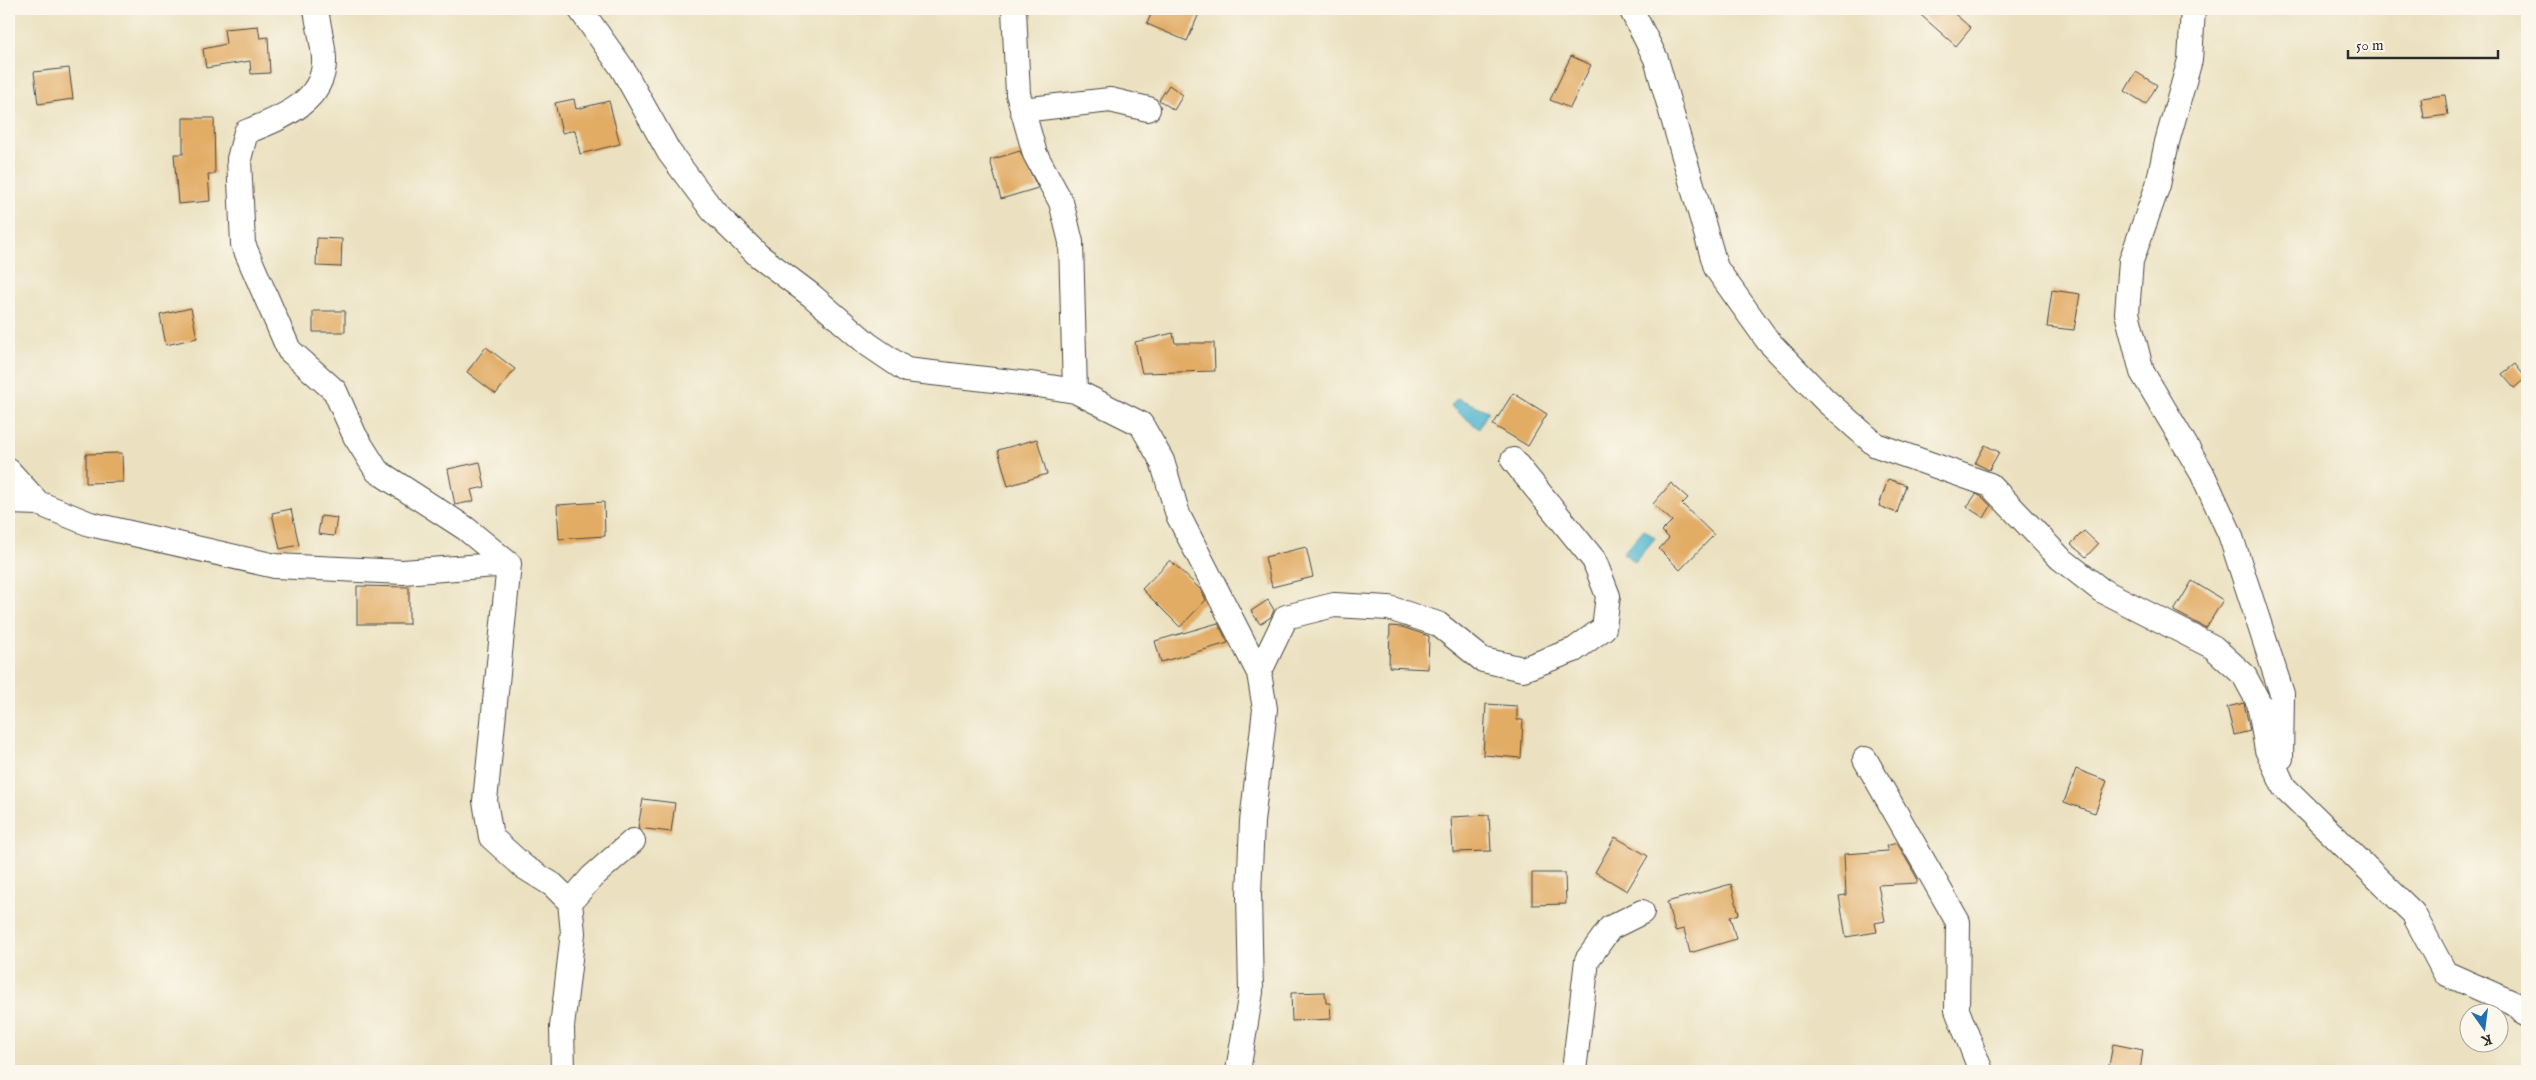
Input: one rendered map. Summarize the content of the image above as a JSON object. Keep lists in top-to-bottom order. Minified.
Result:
{"scale_bar":"50 m","north":"bottom"}
